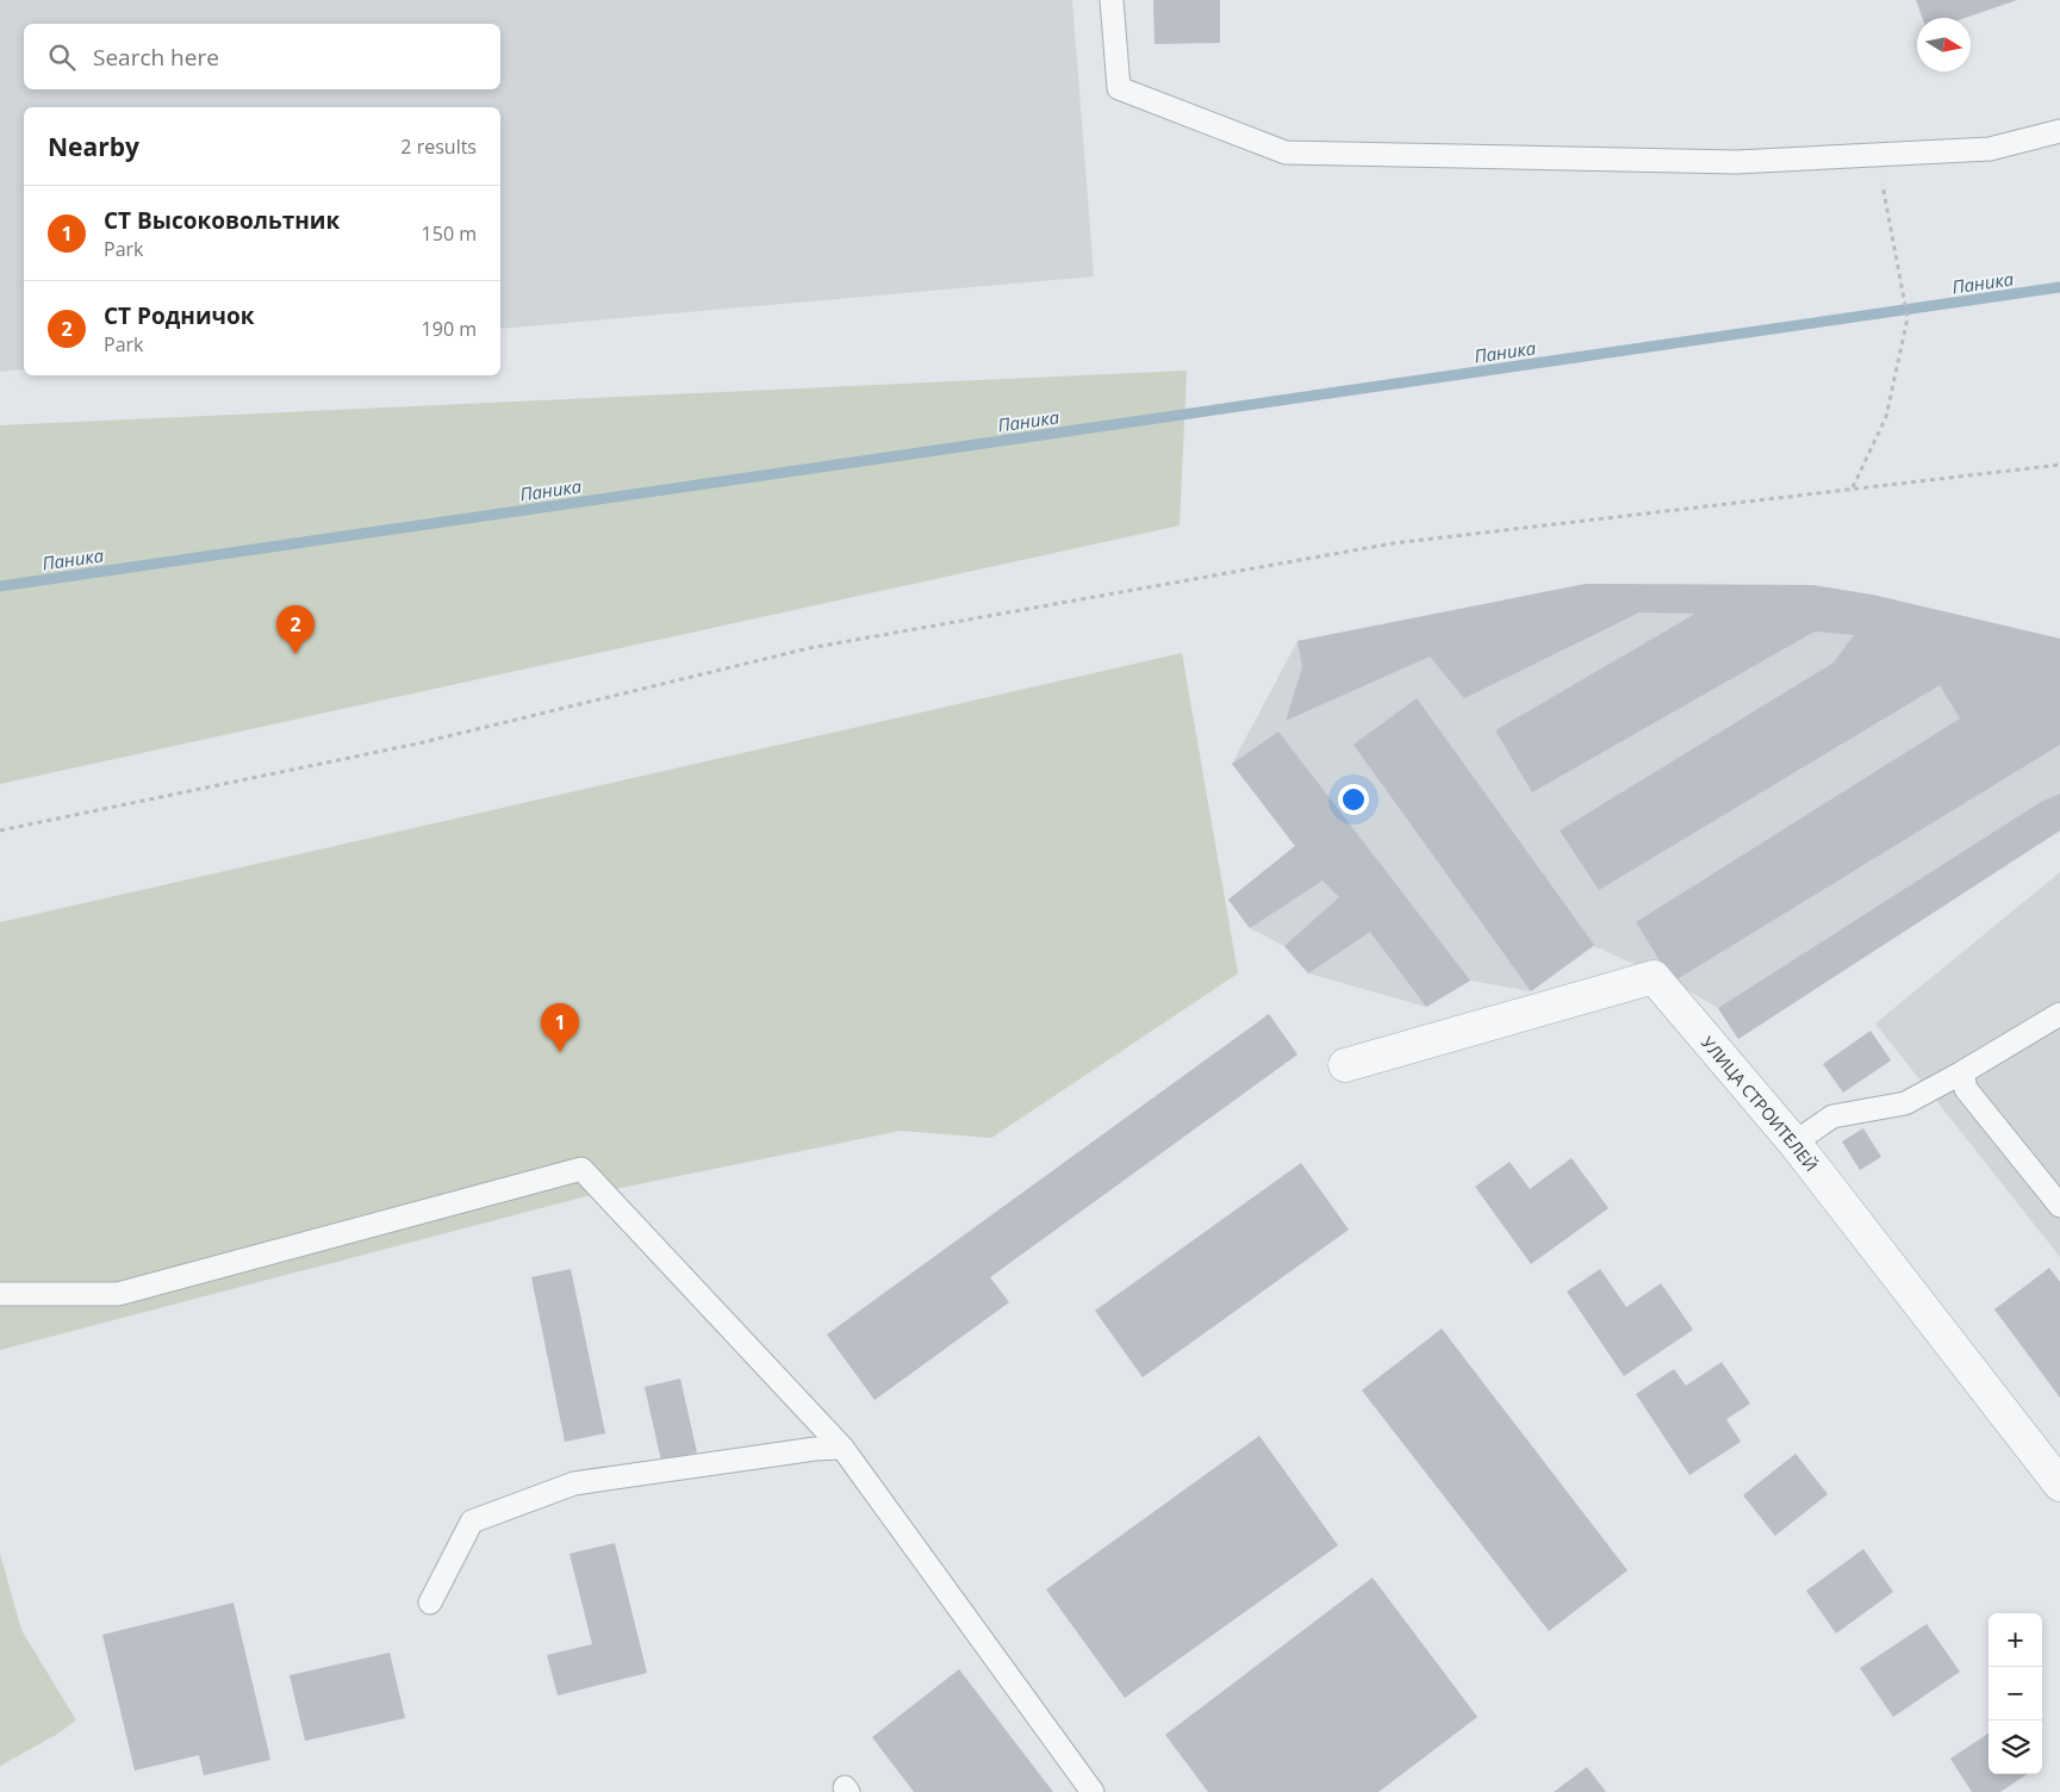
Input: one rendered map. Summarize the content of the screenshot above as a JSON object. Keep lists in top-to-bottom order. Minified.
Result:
{"streets":{"street":["УЛИЦА СТРОИТЕЛЕЙ"]},"water":["Паника"],"north":"right","page":{"search":"Search here","heading":["Nearby","2 results"],"list":[{"mark":"1","name":"СТ Высоковольтник","note":"Park","value":"150 m"},{"mark":"2","name":"СТ Родничок","note":"Park","value":"190 m"}],"pins":["2","1"],"map_buttons":["+","−"]}}
